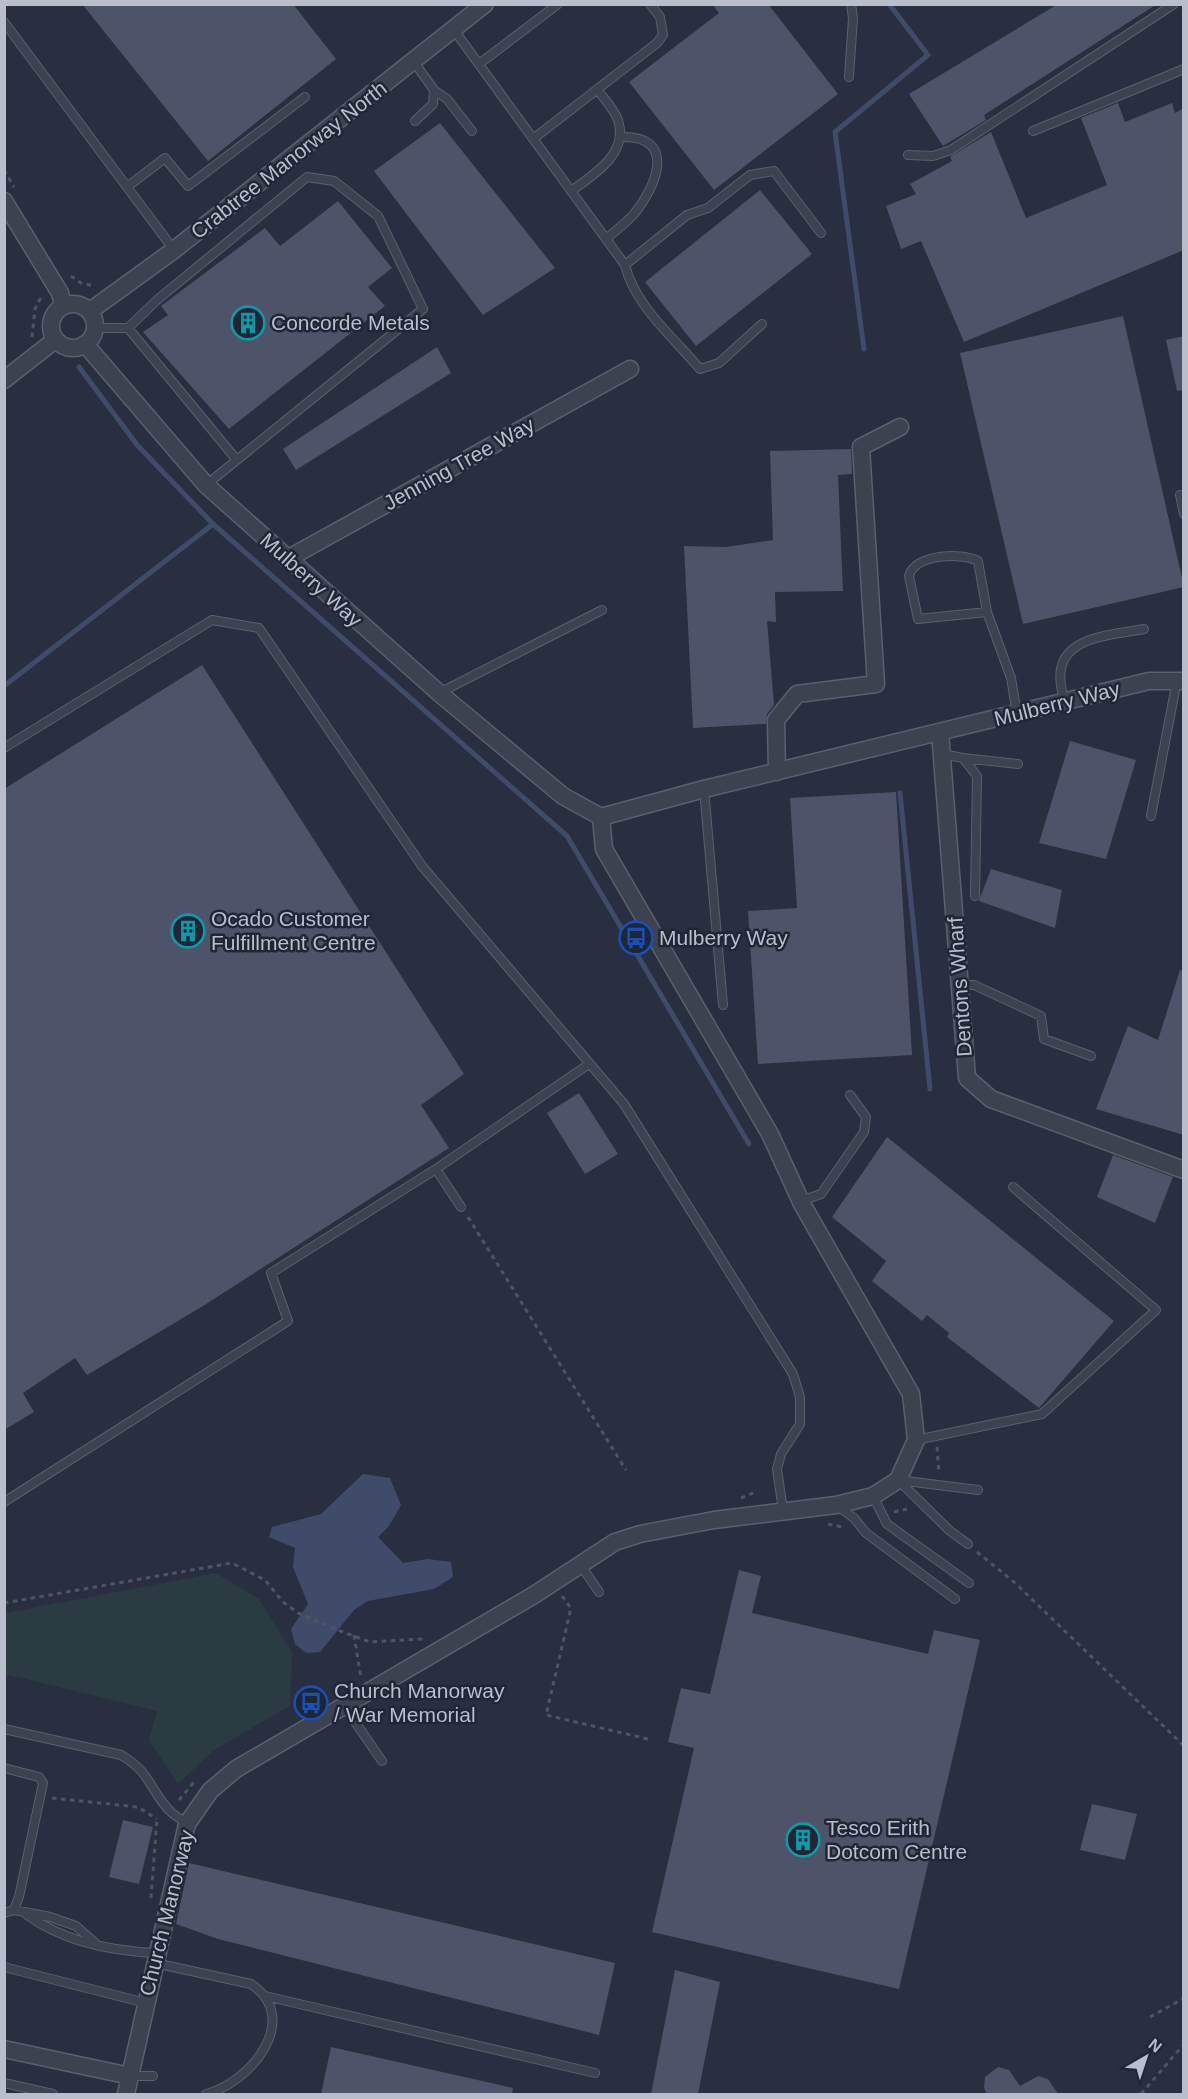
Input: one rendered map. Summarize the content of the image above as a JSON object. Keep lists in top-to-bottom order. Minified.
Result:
{"streets":{"street":["Crabtree Manorway North","Jenning Tree Way","Mulberry Way","Dentons Wharf","Church Manorway"]},"crossings":[["Crabtree Manorway North","Mulberry Way"],["Jenning Tree Way","Mulberry Way"],["Mulberry Way","Dentons Wharf"]],"places":{"building":["Concorde Metals","Ocado Customer Fulfillment Centre","Tesco Erith Dotcom Centre"],"bus stop":["Mulberry Way","Church Manorway / War Memorial"]},"north":"top right"}
